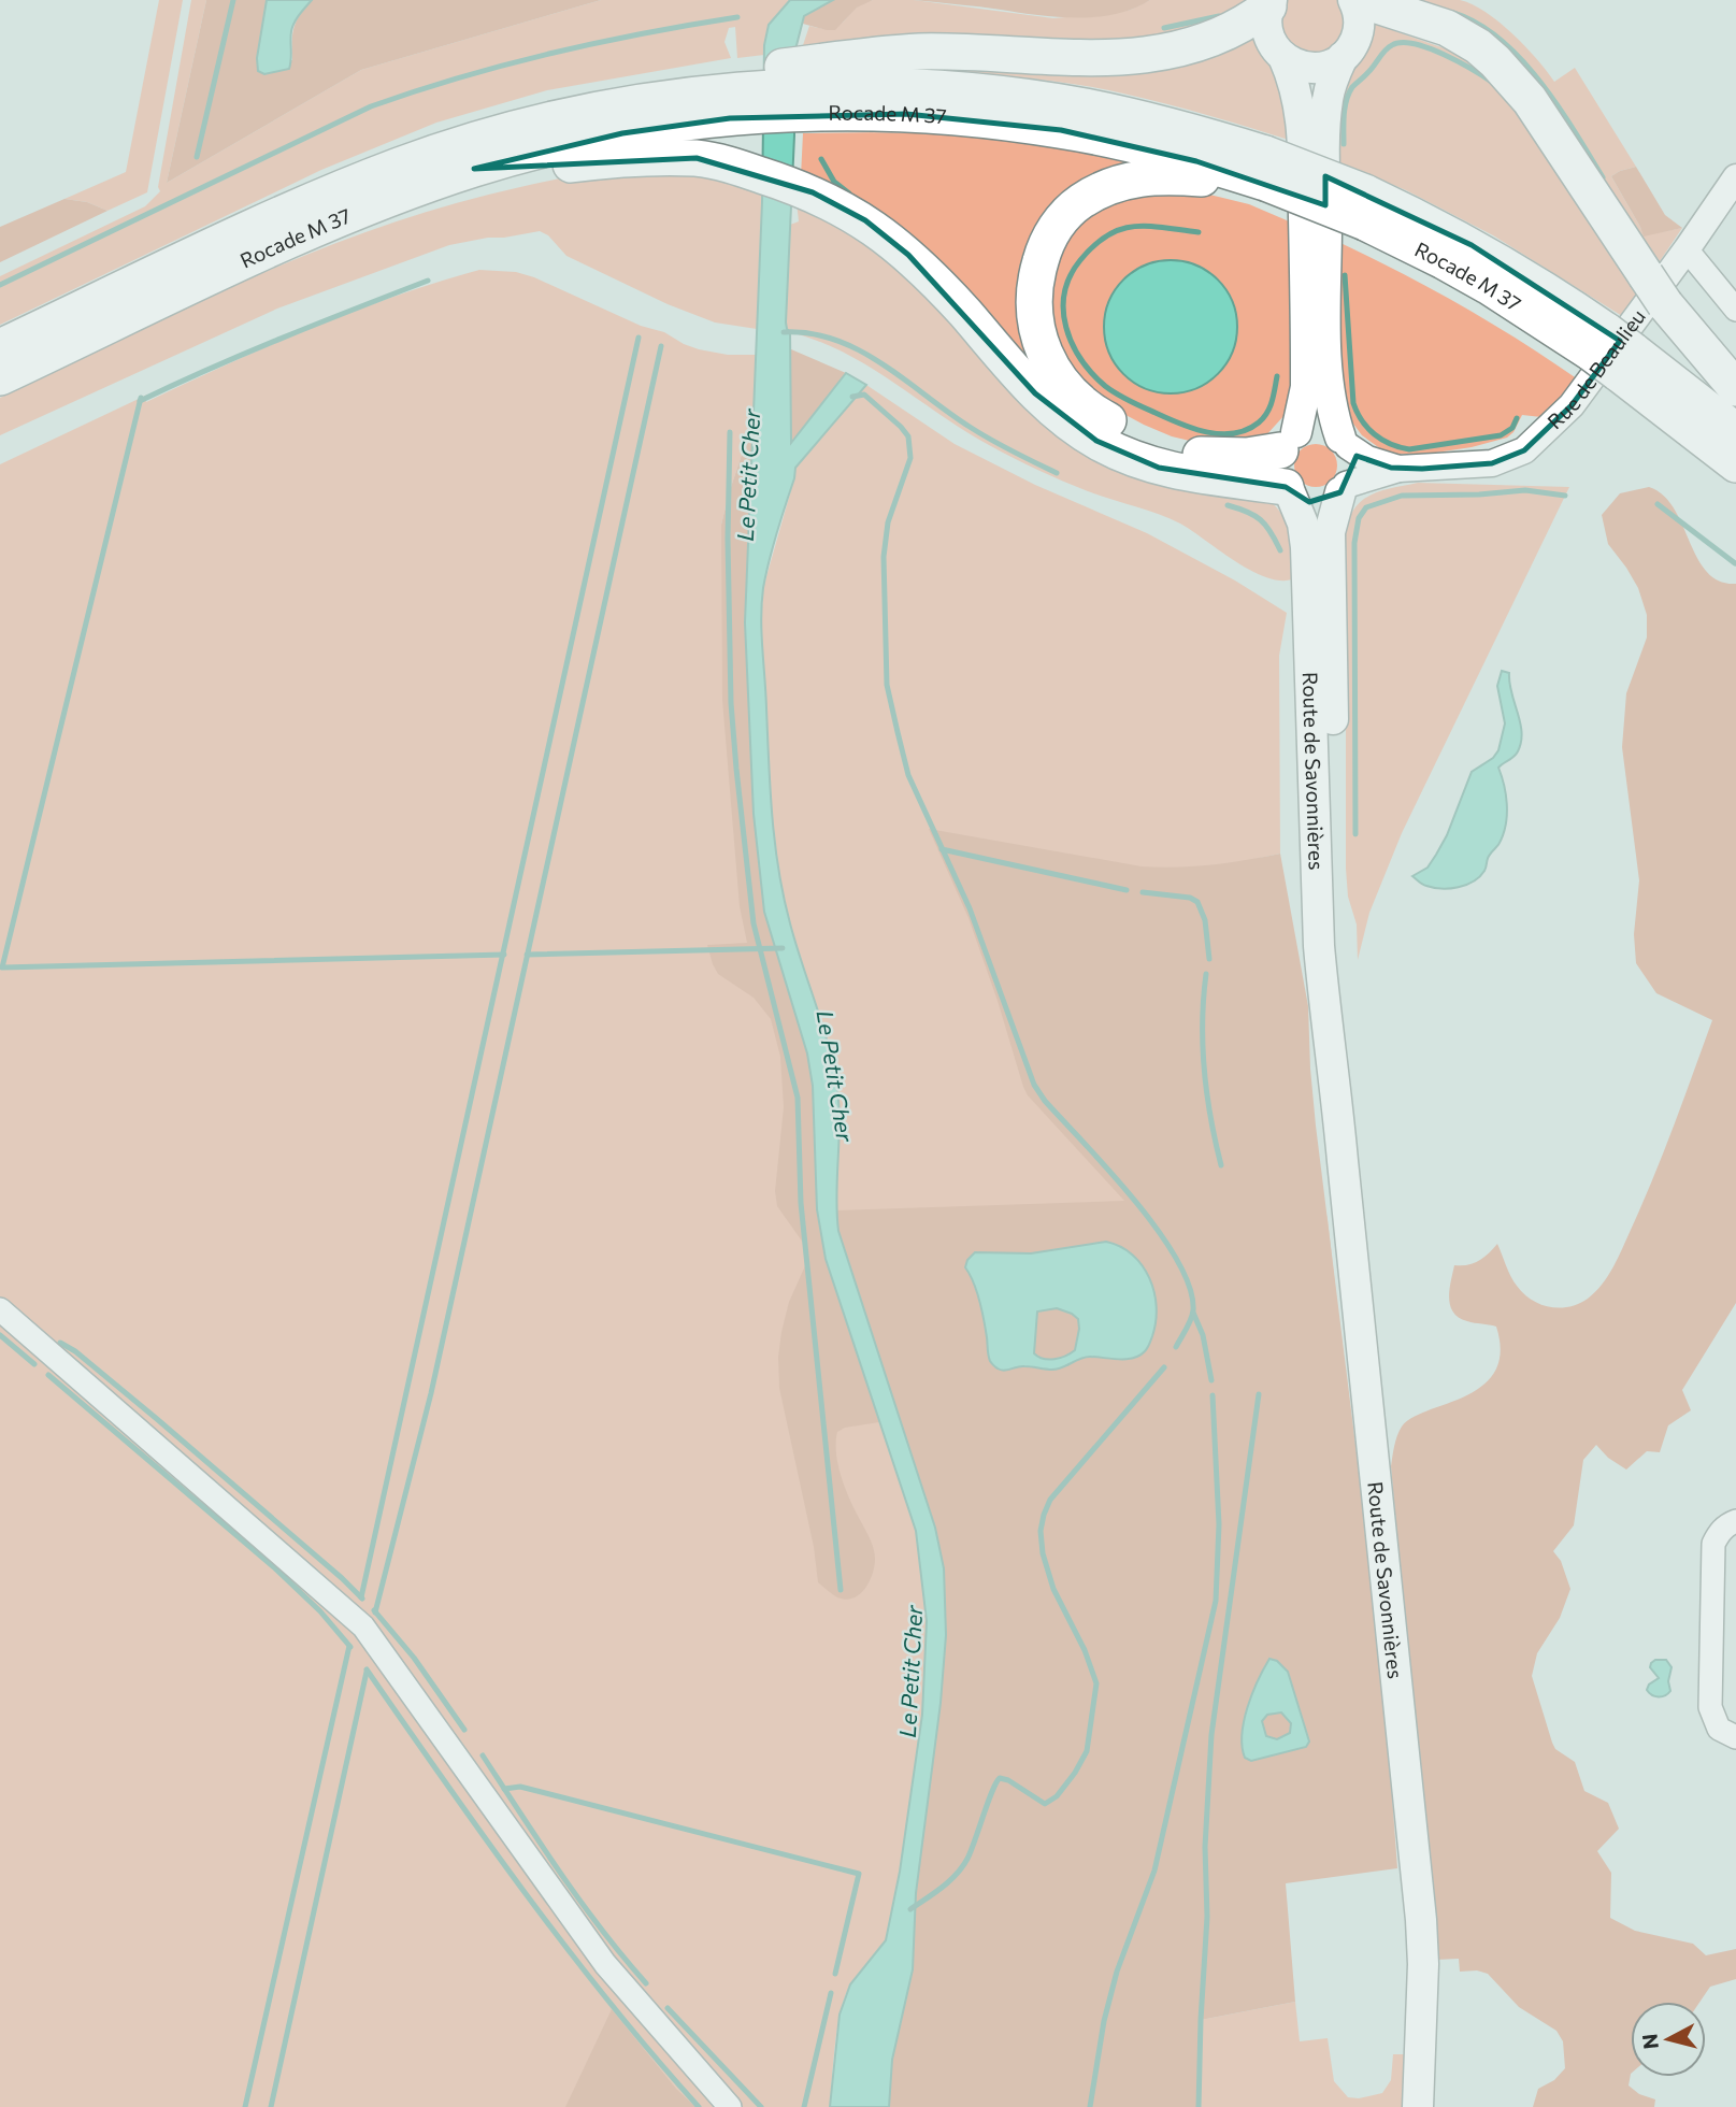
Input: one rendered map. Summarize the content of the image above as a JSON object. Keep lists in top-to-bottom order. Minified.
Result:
{"streets":{"highway":["Rocade M 37"],"main road":["Route de Savonnières"],"street":["Rue de Beaulieu"]},"crossings":[["Rue de Beaulieu","Route de Savonnières"]],"water":["Le Petit Cher"],"north":"left"}
